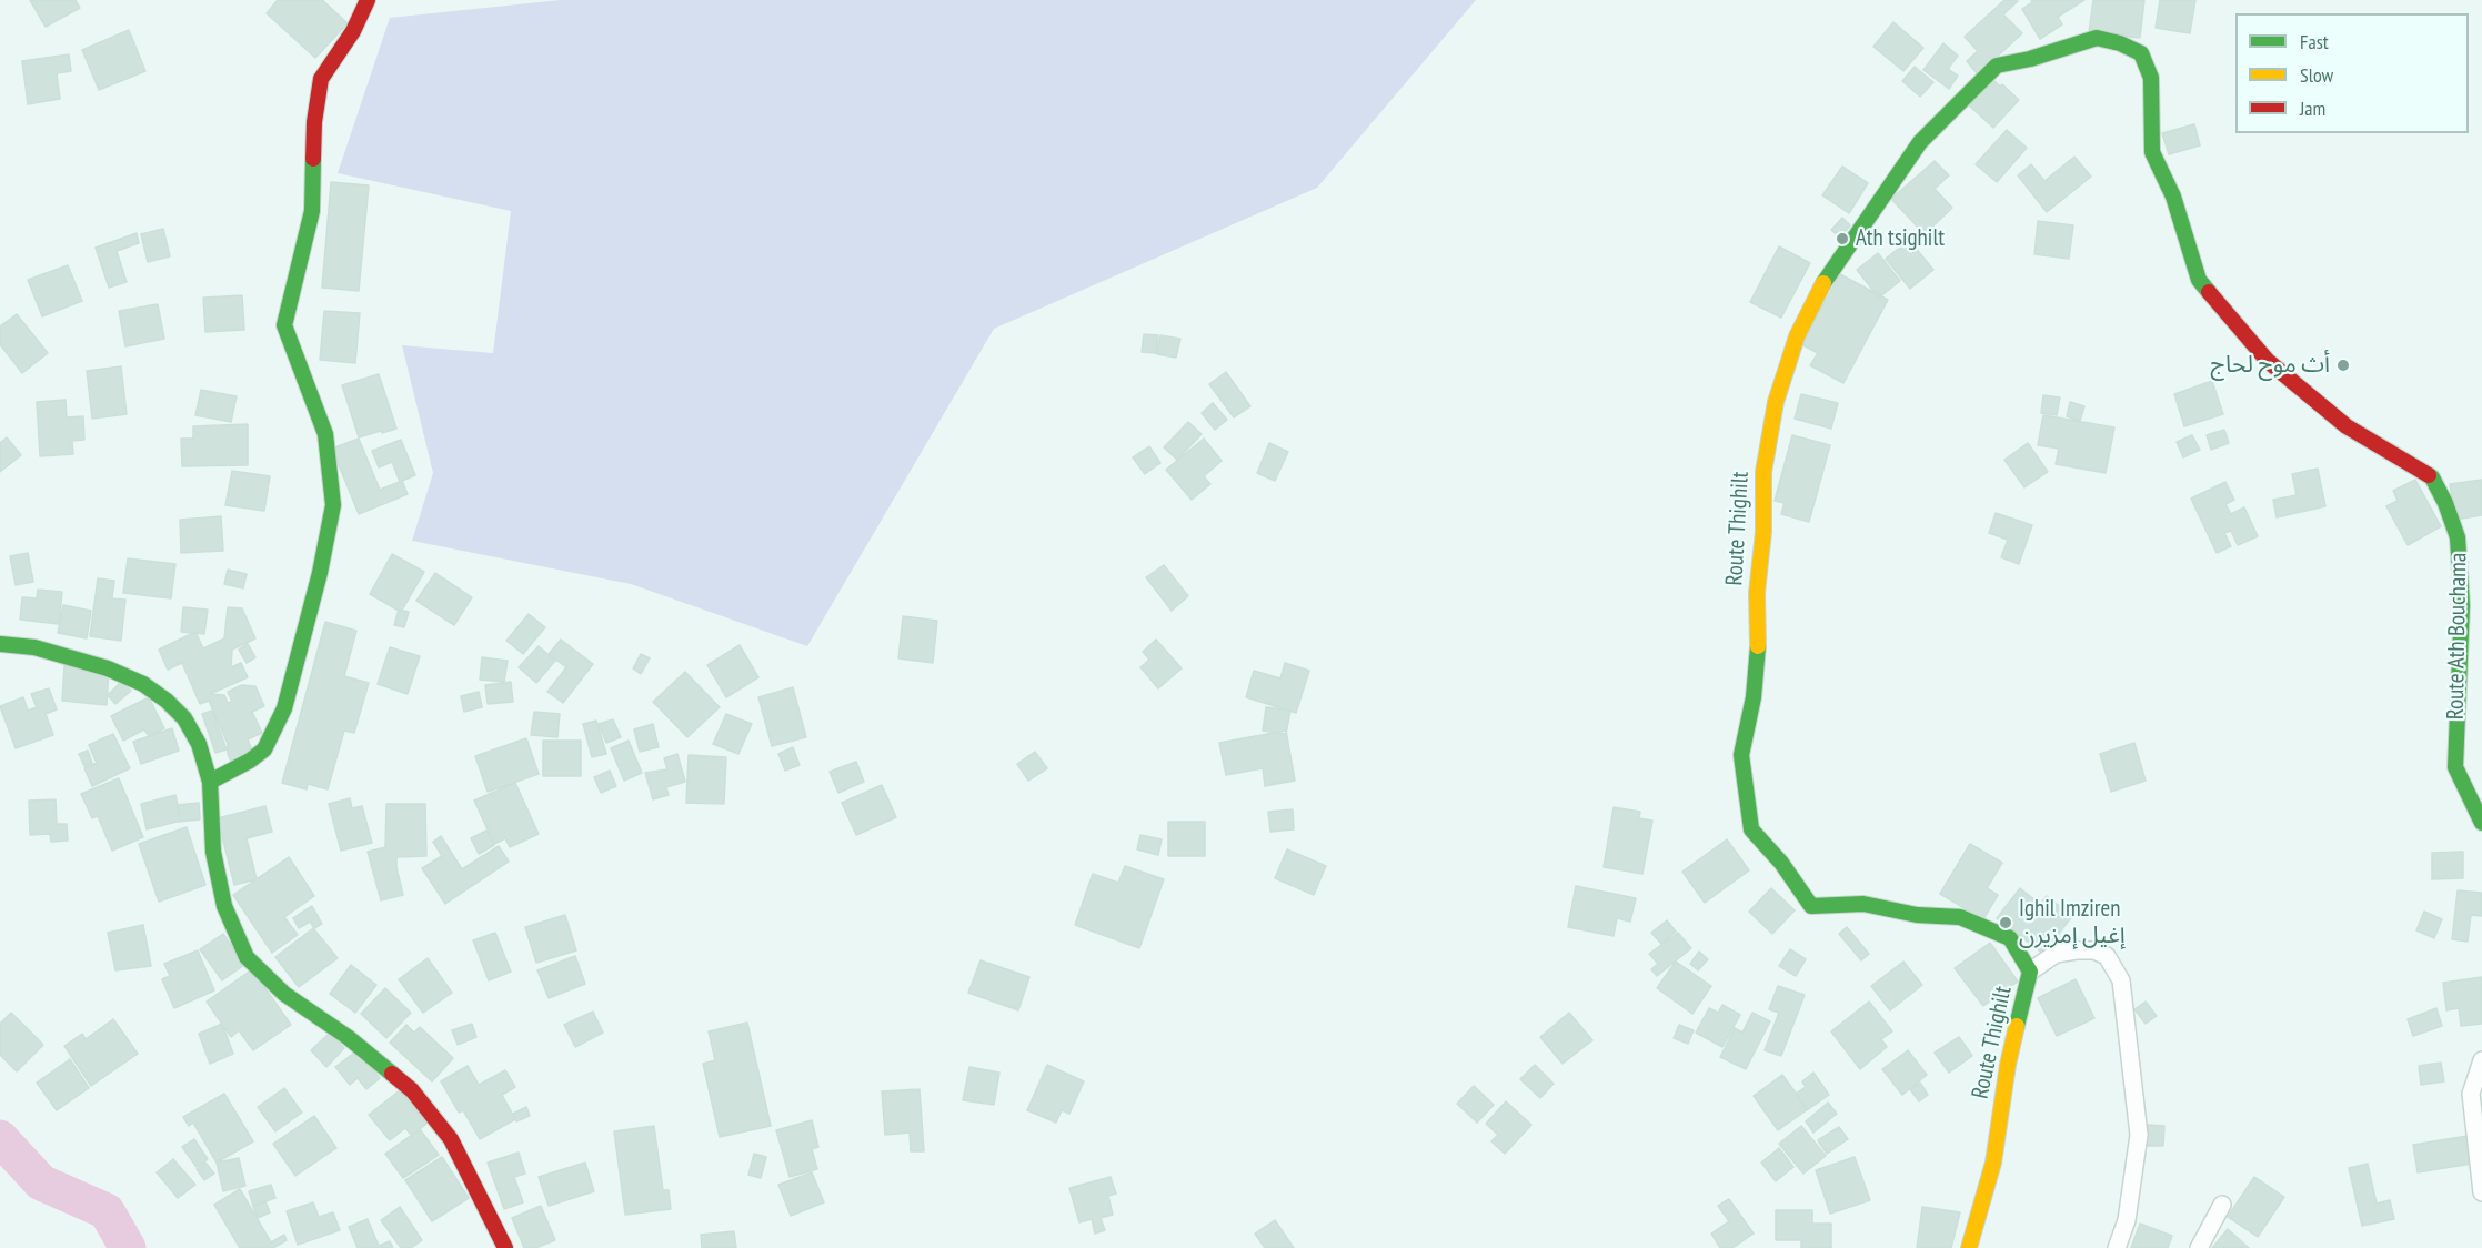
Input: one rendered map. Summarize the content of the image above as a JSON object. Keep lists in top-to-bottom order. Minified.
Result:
{"streets":{"street":["Route Thighilt","Route Ath Bouchama"]},"crossings":[["Route Thighilt","Route Ath Bouchama"]],"places":["Ath tsighilt","أث موح لحاج","Ighil Imziren إغيل إمزيرن"],"legend":["Fast","Slow","Jam"]}
